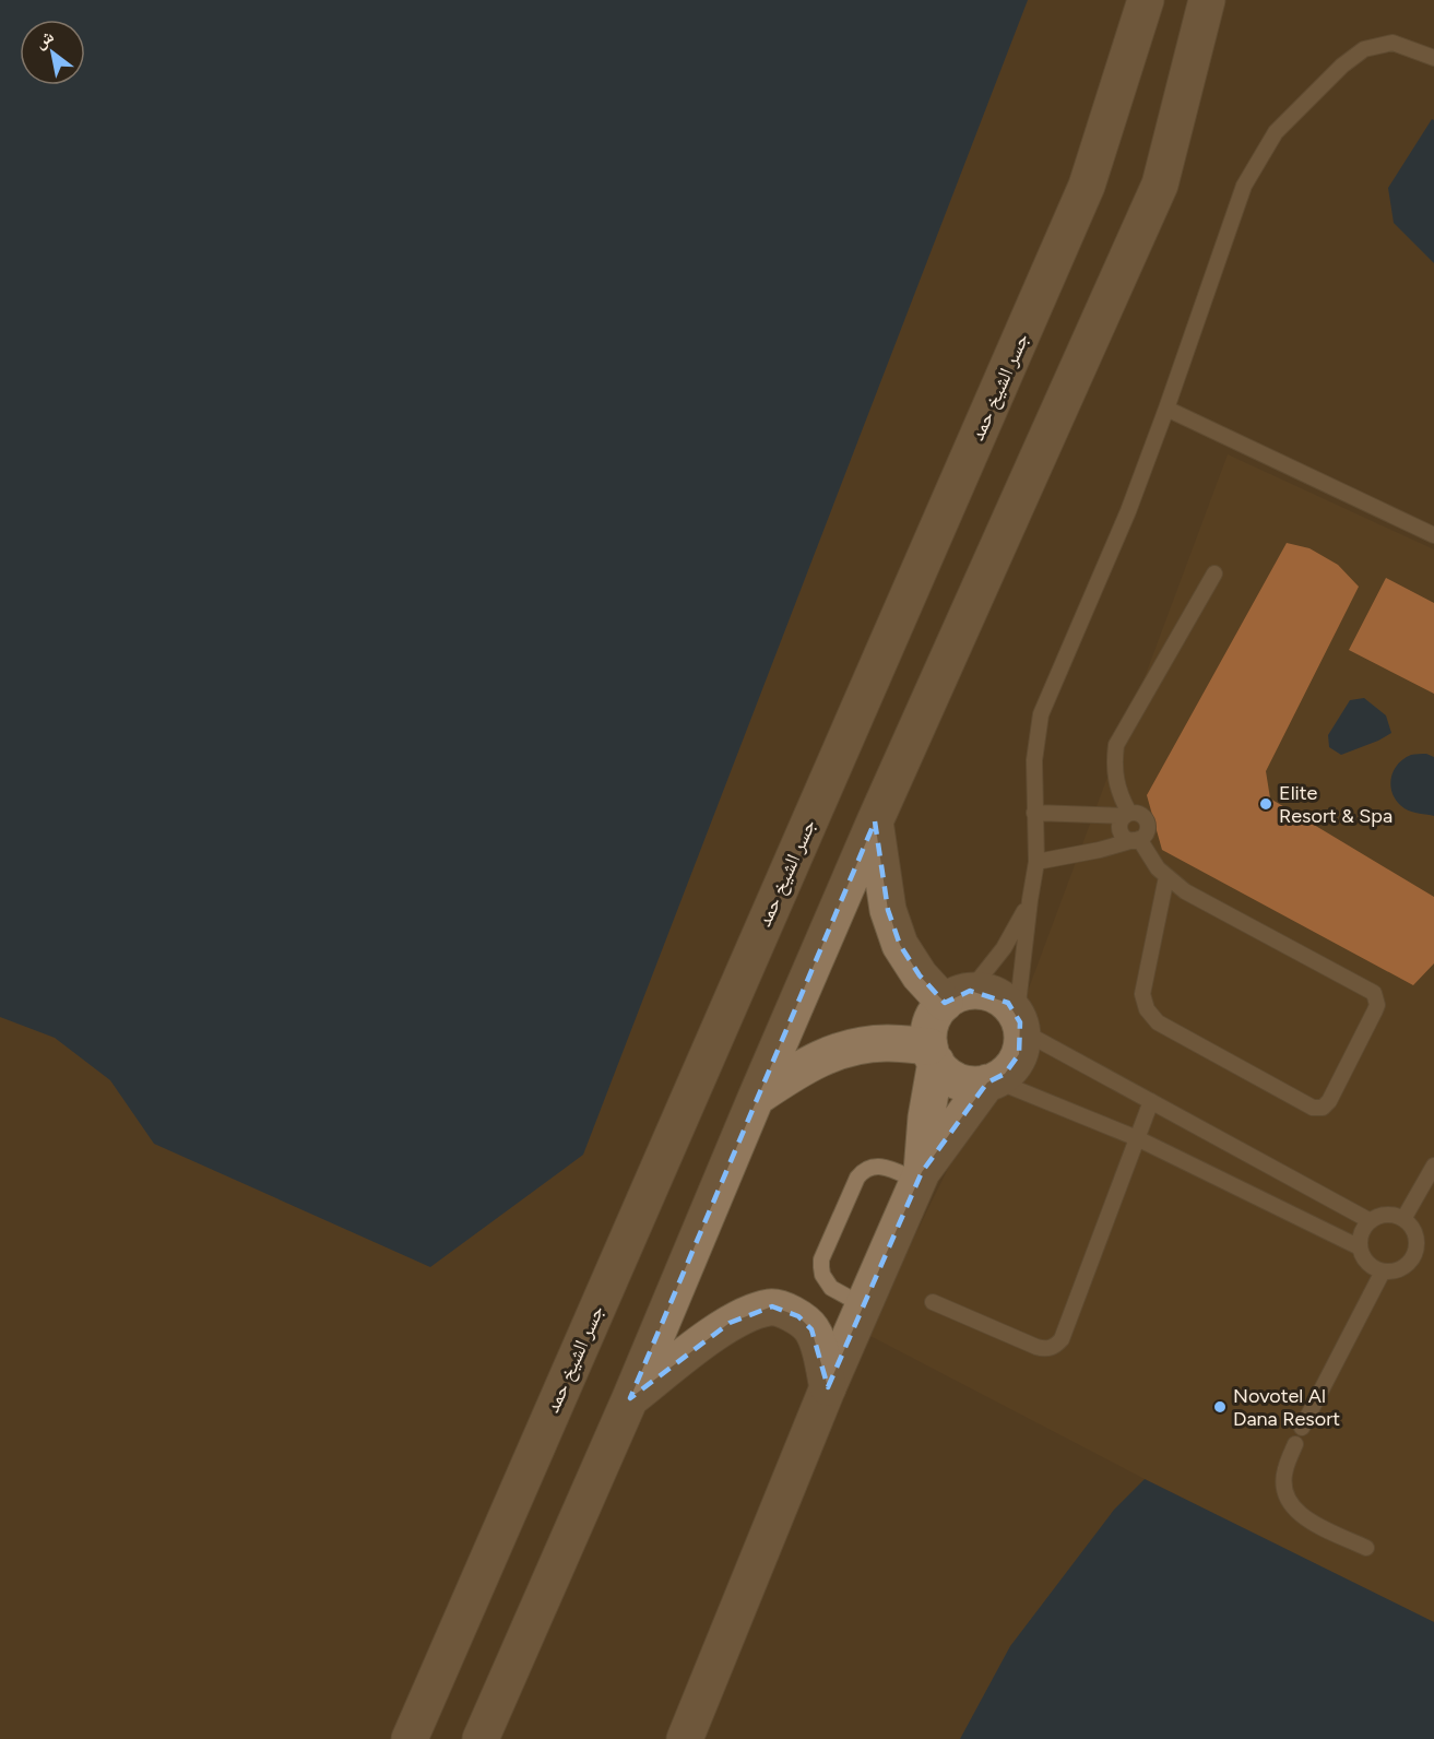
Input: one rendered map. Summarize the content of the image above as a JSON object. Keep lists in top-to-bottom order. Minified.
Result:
{"streets":{"main road":["جسر الشيخ حمد"]},"places":["Elite Resort & Spa","Novotel Al Dana Resort"],"north":"top left"}
